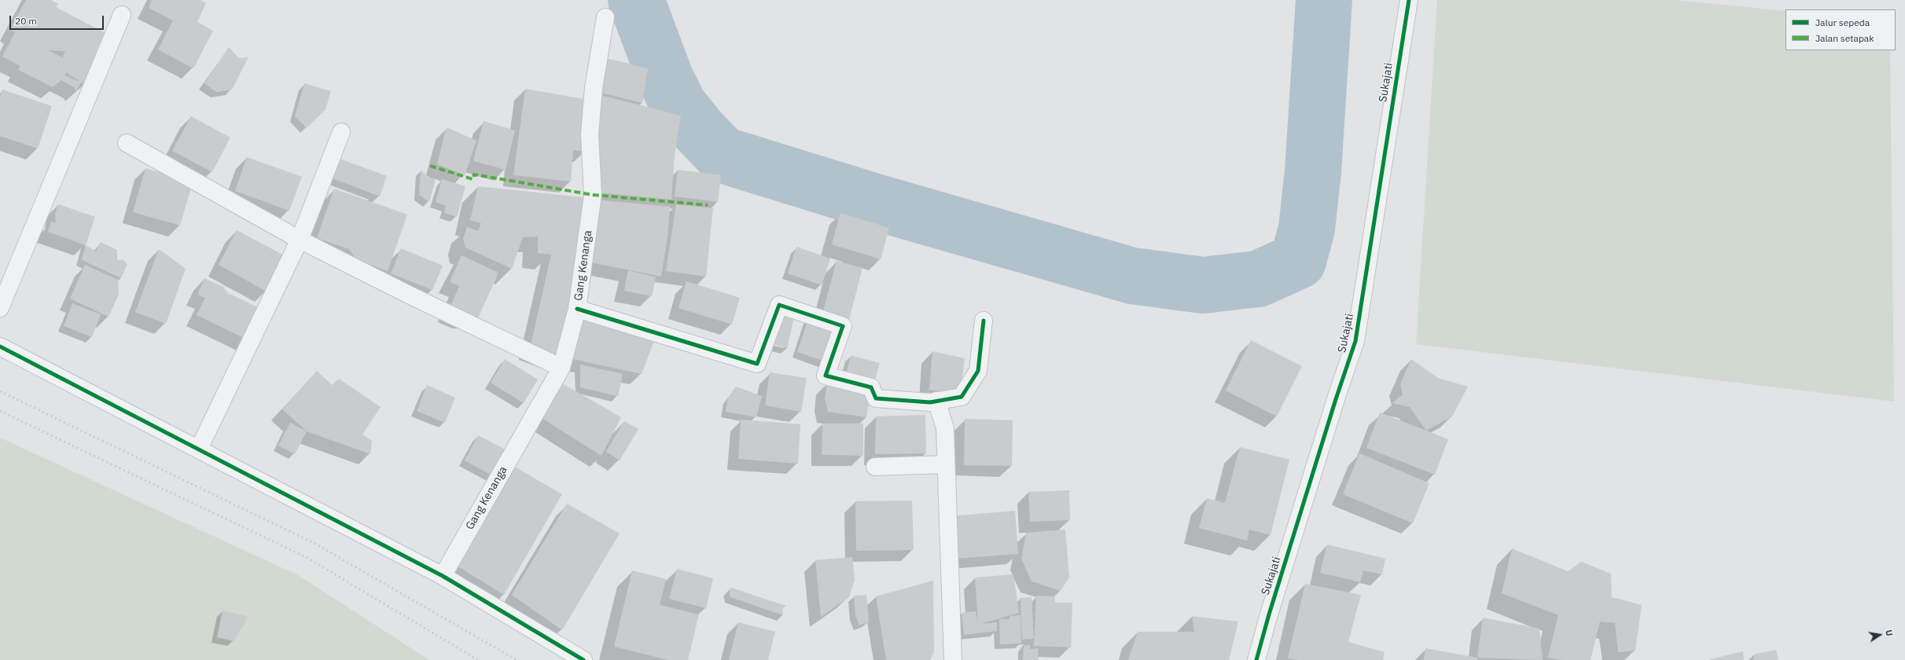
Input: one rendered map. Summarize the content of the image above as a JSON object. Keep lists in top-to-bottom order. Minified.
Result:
{"streets":{"street":["Sukajati","Gang Kenanga"]},"legend":["Jalur sepeda","Jalan setapak"],"scale_bar":"20 m","north":"right"}
